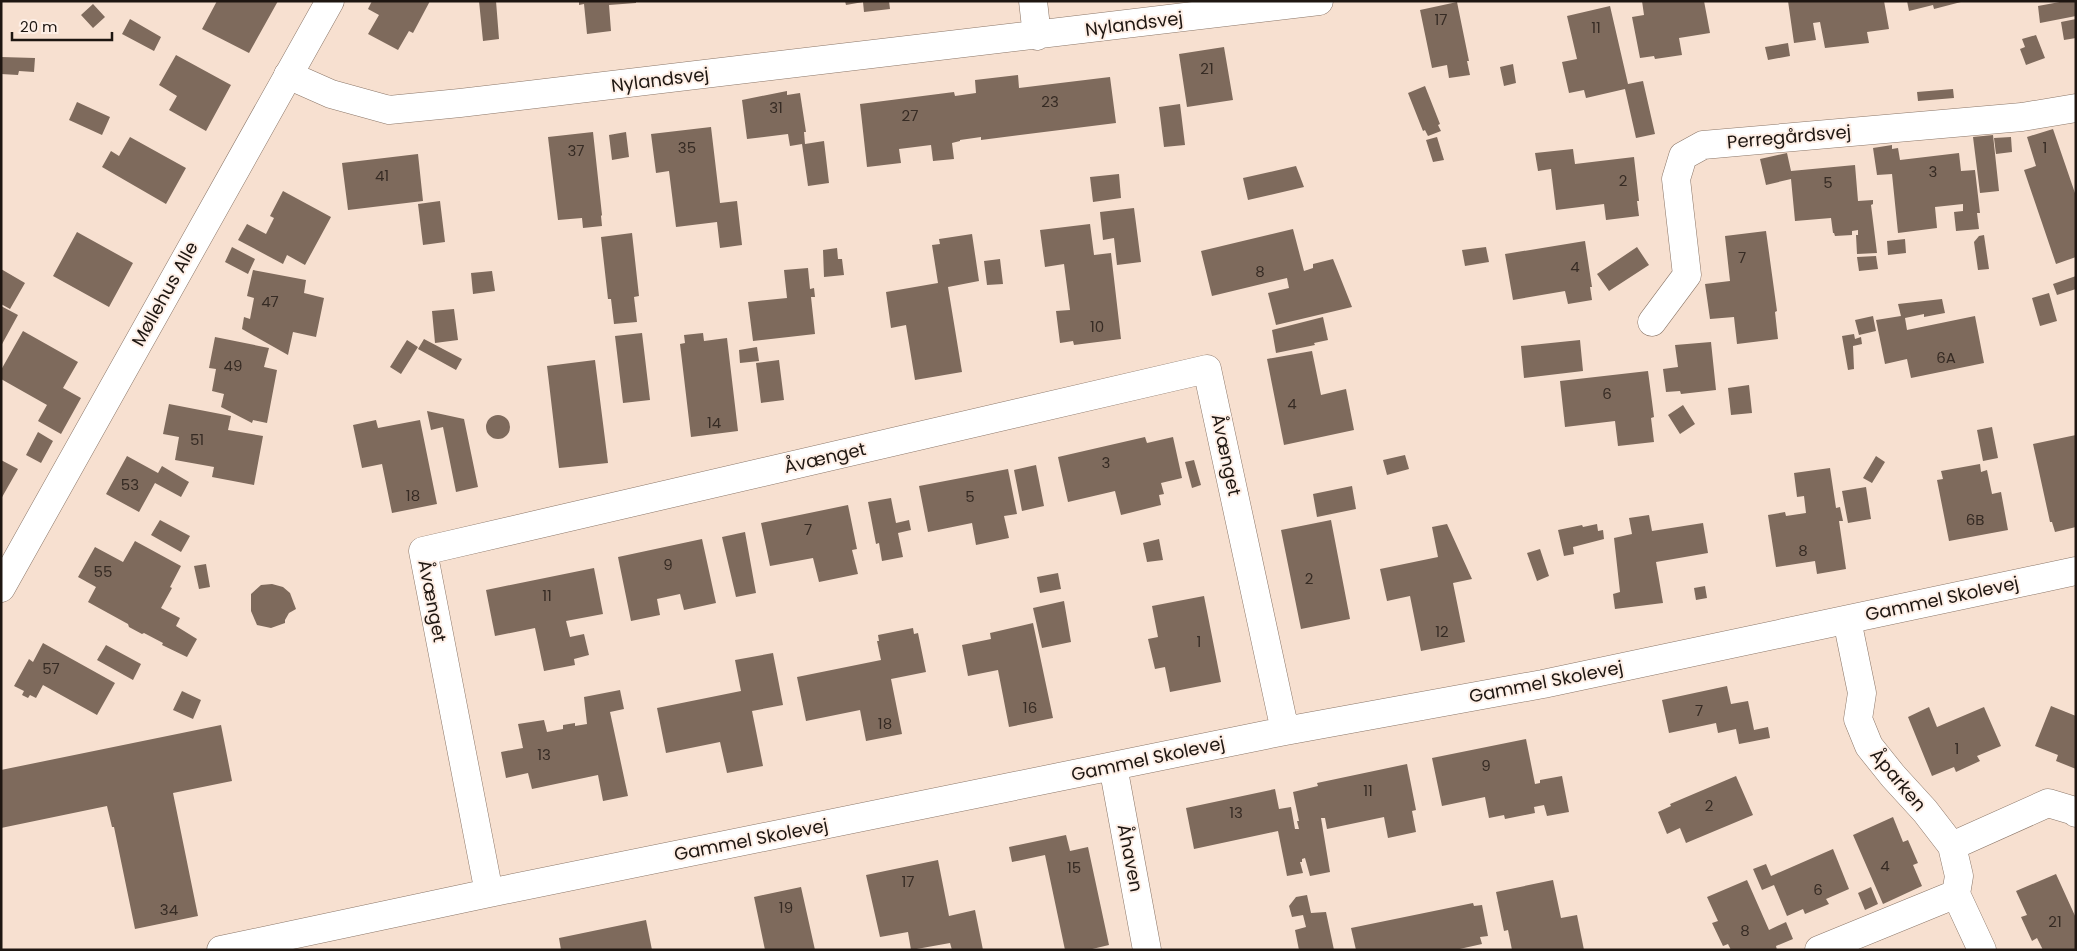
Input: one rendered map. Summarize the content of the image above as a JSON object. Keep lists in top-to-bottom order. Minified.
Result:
{"streets":{"street":["Nylandsvej","Perregårdsvej","Møllehus Alle","Åvænget","Gammel Skolevej","Åparken","Åhaven"]},"crossings":[["Nylandsvej","Møllehus Alle"],["Åvænget","Gammel Skolevej"],["Gammel Skolevej","Åparken"],["Gammel Skolevej","Åhaven"]],"house_numbers":["17","11","21","23","31","27","35","1","37","3","41","2","5","7","4","8","47","10","6A","49","6","4","14","51","3","53","18","5","6B","7","8","9","55","2","11","12","1","57","16","7","18","1","13","9","11","2","13","4","15","17","6","19","34","21","8"],"scale_bar":"20 m"}
